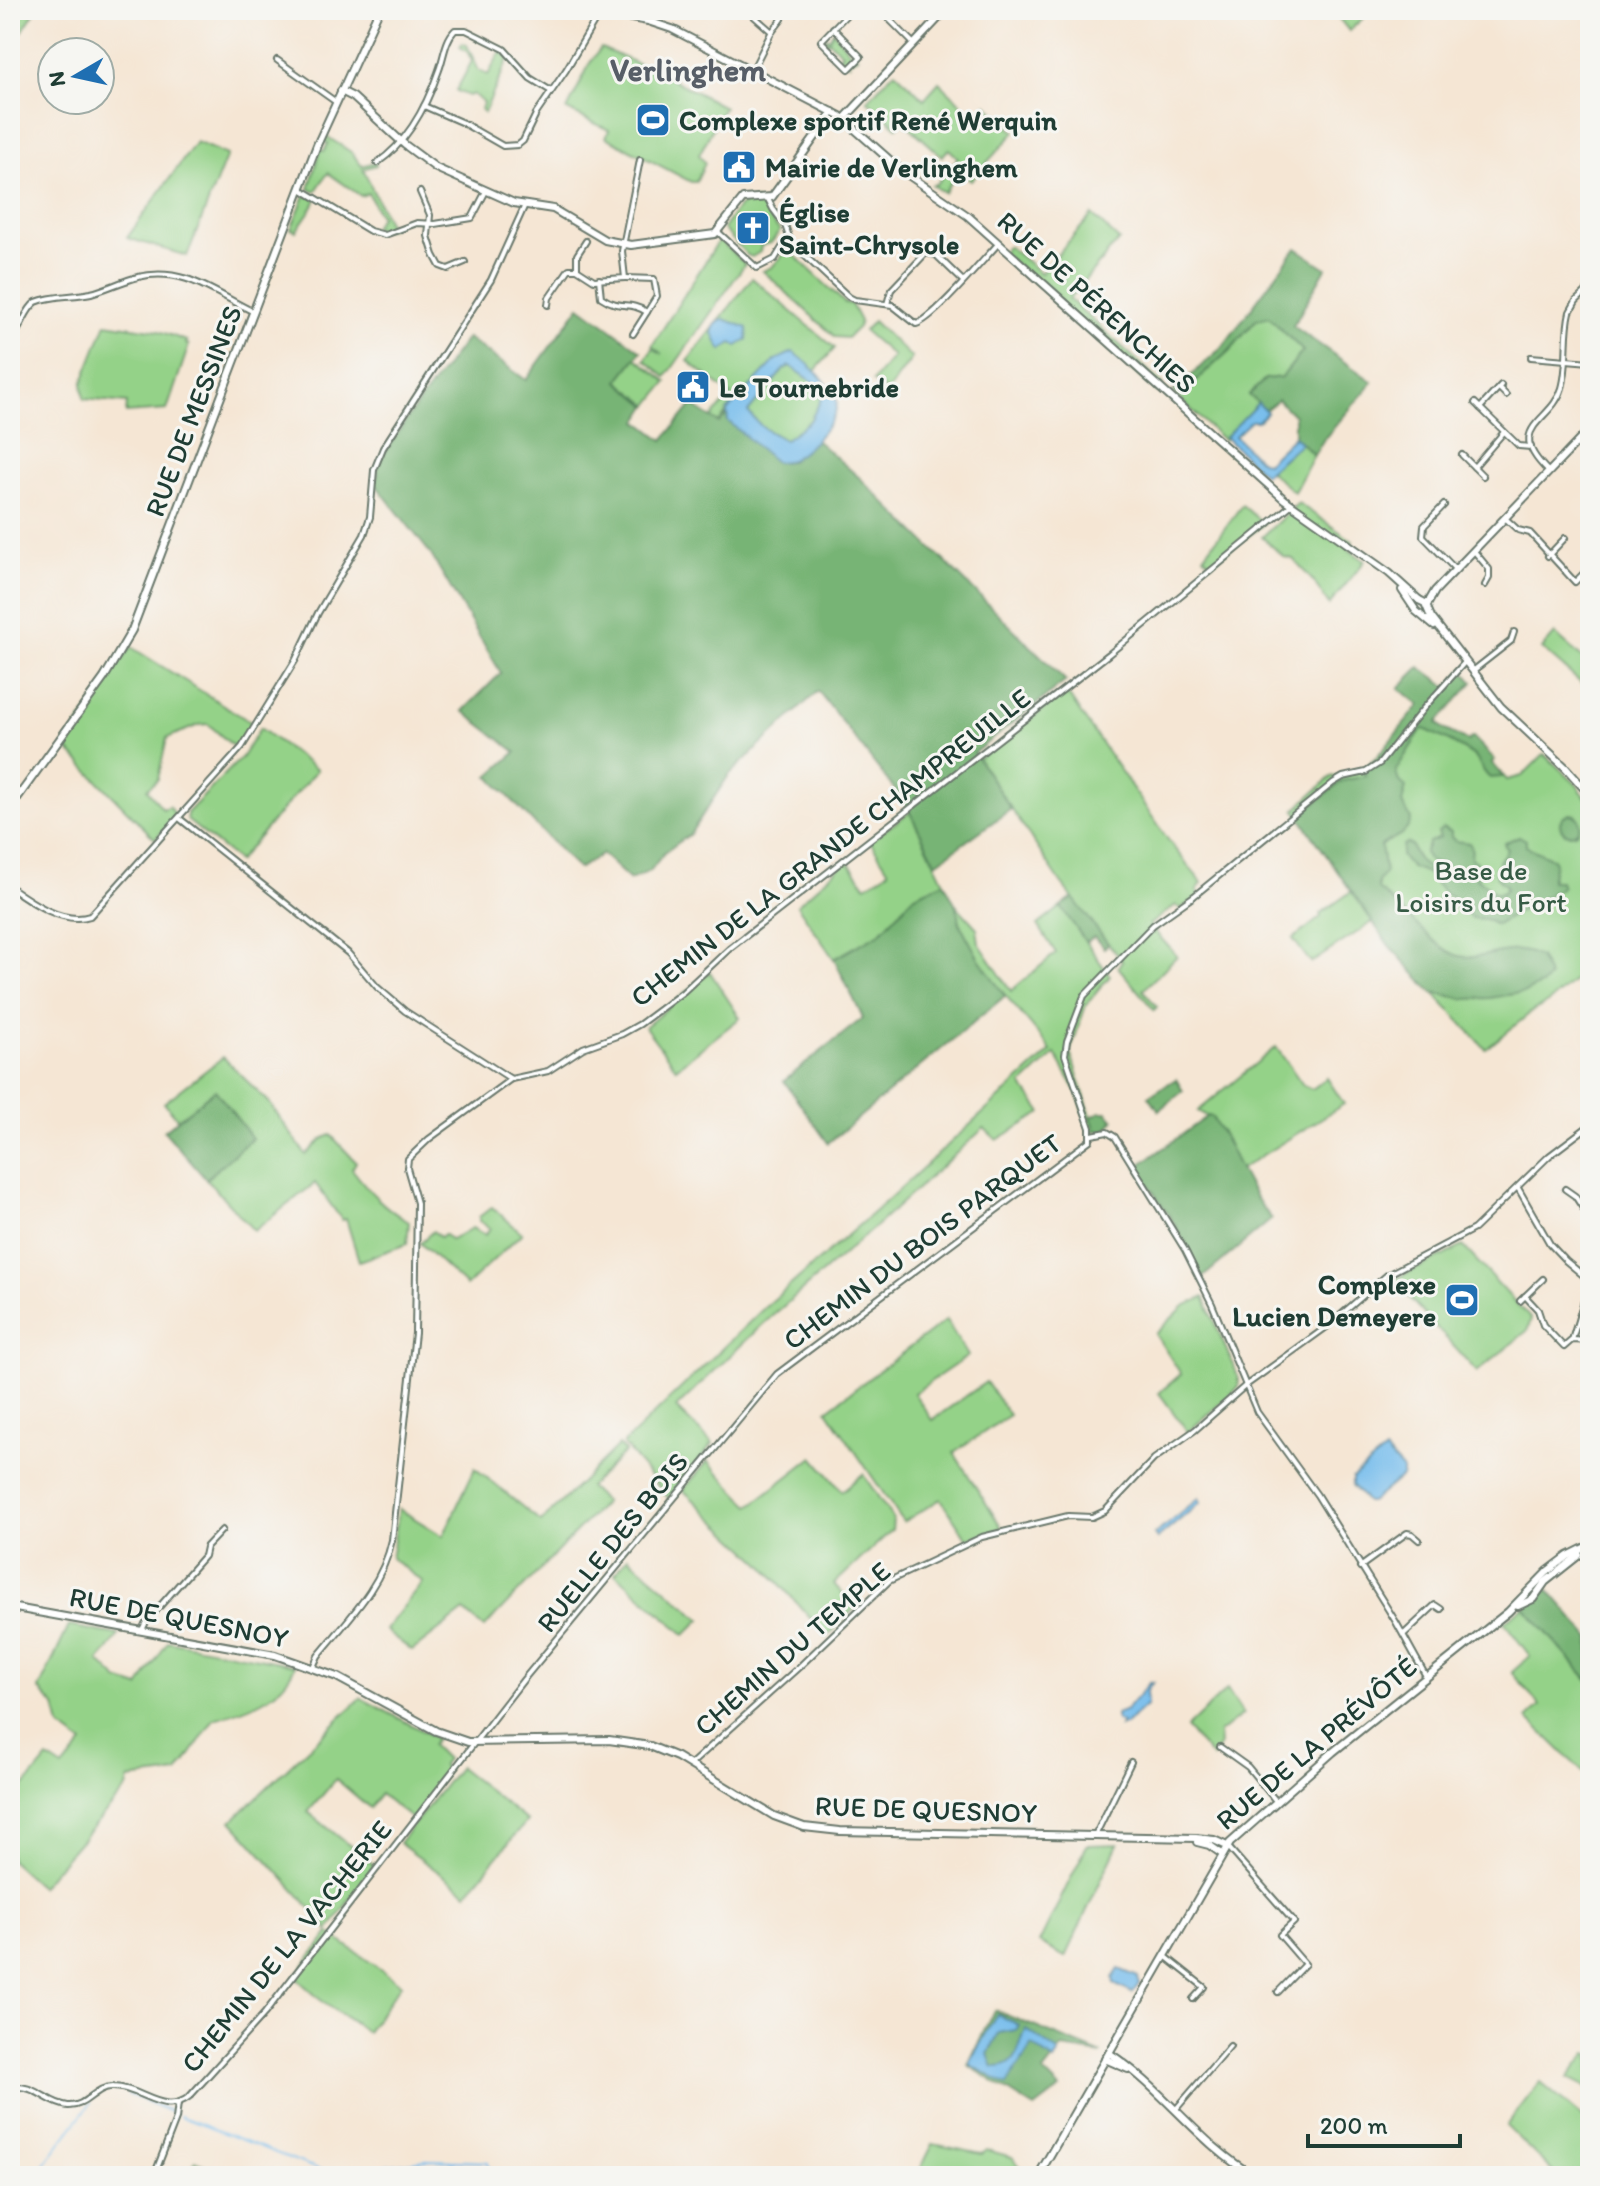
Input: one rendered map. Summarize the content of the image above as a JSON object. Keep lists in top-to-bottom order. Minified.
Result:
{"streets":{"street":["RUE DE PÉRENCHIES","RUE DE MESSINES","CHEMIN DE LA GRANDE CHAMPREUILLE","CHEMIN DU BOIS PARQUET","RUELLE DES BOIS","RUE DE QUESNOY","CHEMIN DU TEMPLE","RUE DE LA PRÉVÔTÉ","CHEMIN DE LA VACHERIE"]},"crossings":[["RUE DE PÉRENCHIES","CHEMIN DE LA GRANDE CHAMPREUILLE"],["CHEMIN DE LA GRANDE CHAMPREUILLE","RUE DE QUESNOY"],["CHEMIN DU BOIS PARQUET","RUELLE DES BOIS"],["RUELLE DES BOIS","RUE DE QUESNOY"],["RUELLE DES BOIS","CHEMIN DE LA VACHERIE"],["RUE DE QUESNOY","CHEMIN DU TEMPLE"],["RUE DE QUESNOY","RUE DE LA PRÉVÔTÉ"],["RUE DE QUESNOY","CHEMIN DE LA VACHERIE"]],"districts":["Verlinghem"],"parks":["Base de Loisirs du Fort"],"places":{"sports":["Complexe sportif René Werquin","Complexe Lucien Demeyere"],"public building":["Mairie de Verlinghem","Le Tournebride"],"church":["Église Saint-Chrysole"]},"scale_bar":"200 m","north":"left"}
